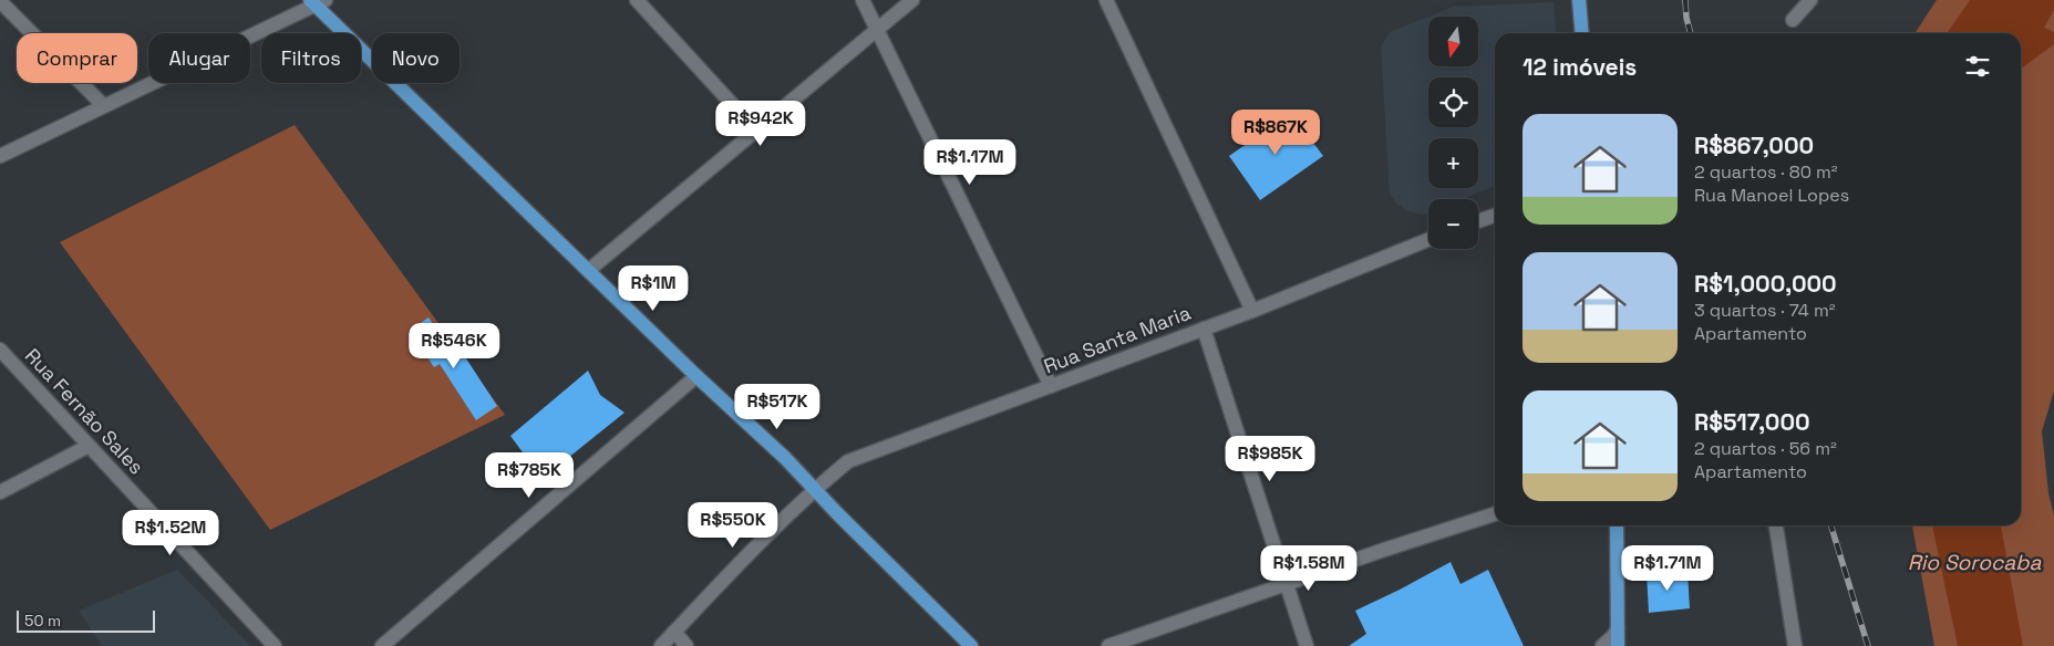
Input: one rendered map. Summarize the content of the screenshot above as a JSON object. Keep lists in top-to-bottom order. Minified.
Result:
{"streets":{"street":["Rua Santa Maria","Rua Fernão Sales"]},"water":["Rio Sorocaba"],"scale_bar":"50 m","north":"bottom","page":{"map_buttons":["+","−"],"chip":["Comprar","Alugar","Filtros","Novo"],"heading":"12 imóveis","list":[{"name":"R$867,000","note":"2 quartos · 80 m² · Rua Manoel Lopes"},{"name":"R$1,000,000","note":"3 quartos · 74 m² · Apartamento"},{"name":"R$517,000","note":"2 quartos · 56 m² · Apartamento"}],"price":["R$942K","R$867K","R$1.17M","R$1M","R$546K","R$517K","R$985K","R$785K","R$550K","R$1.52M","R$1.58M","R$1.71M"],"scale":"50 m"}}
